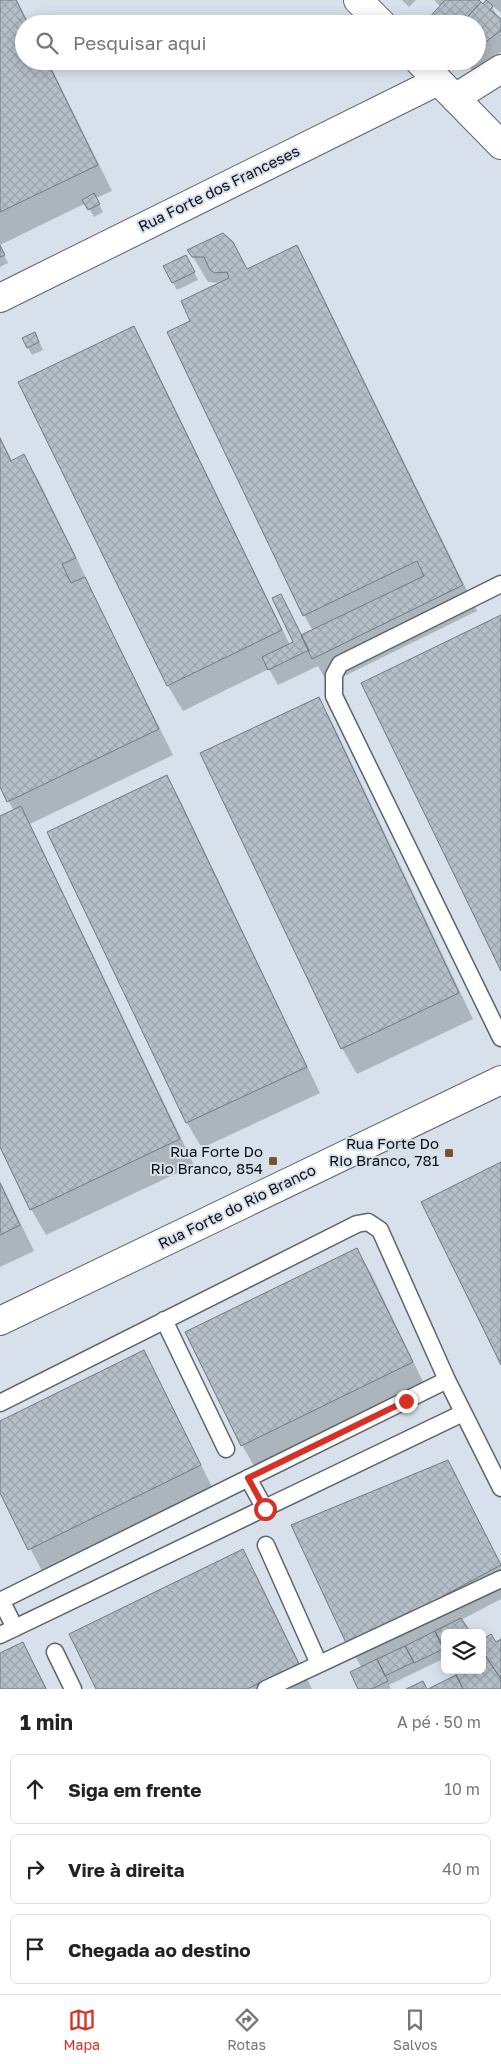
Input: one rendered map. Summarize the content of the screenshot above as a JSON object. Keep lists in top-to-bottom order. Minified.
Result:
{"streets":{"street":["Rua Forte dos Franceses","Rua Forte do Rio Branco"]},"places":{"transit":["Rua Forte Do Rio Branco, 781","Rua Forte Do Rio Branco, 854"]},"page":{"search":"Pesquisar aqui","heading":["1 min","A pé · 50 m"],"list":[["Siga em frente","10 m"],["Vire à direita","40 m"],"Chegada ao destino"],"nav":["Mapa","Rotas","Salvos"]}}
